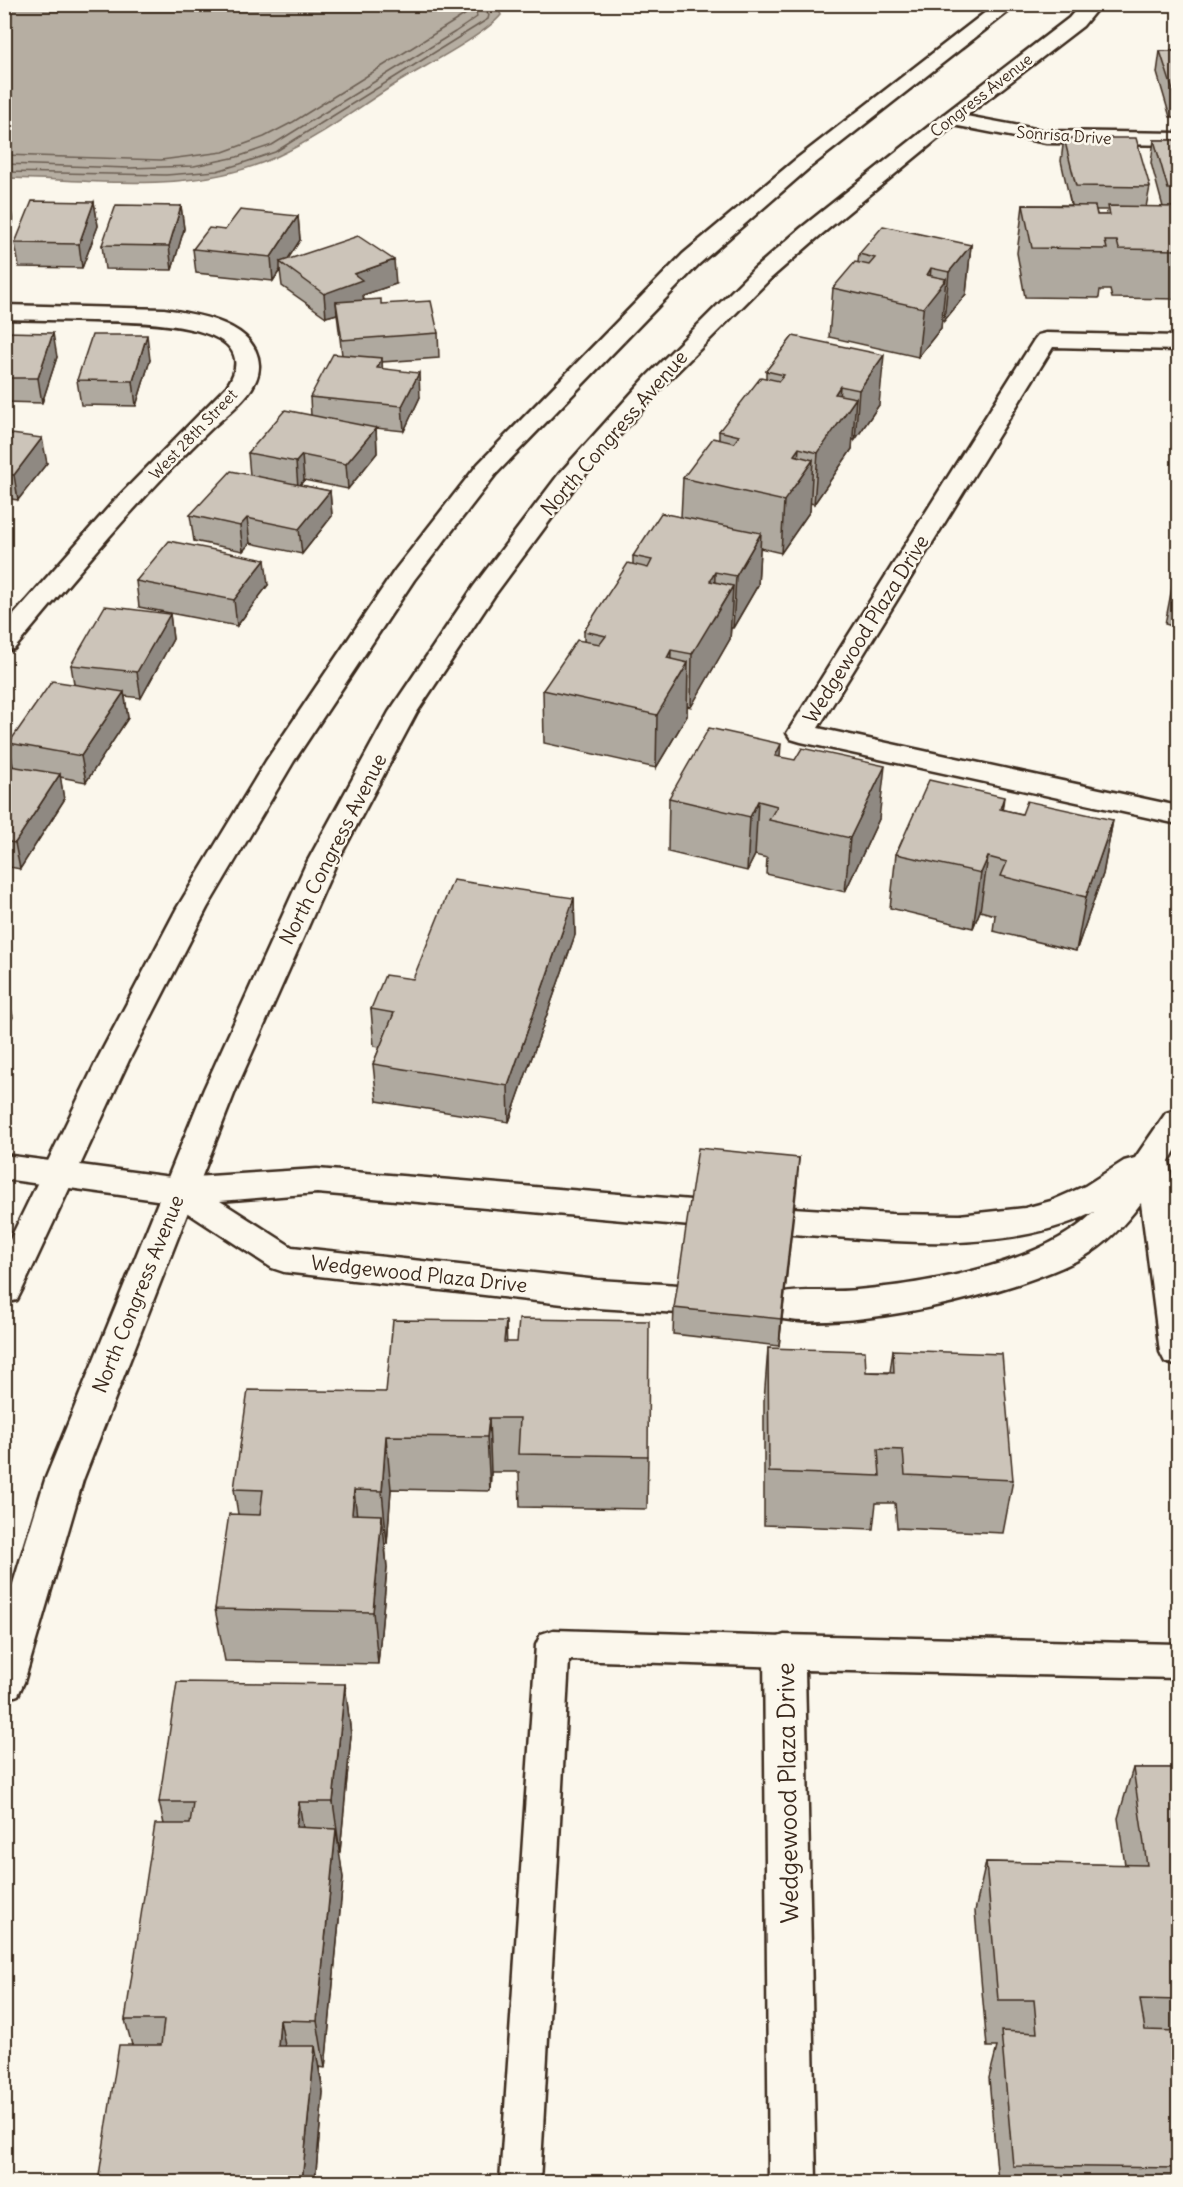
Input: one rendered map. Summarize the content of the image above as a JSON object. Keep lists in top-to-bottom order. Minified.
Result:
{"streets":{"street":["Congress Avenue","Sonrisa Drive","North Congress Avenue","West 28th Street","Wedgewood Plaza Drive"]},"crossings":[["Congress Avenue","Sonrisa Drive"],["Congress Avenue","North Congress Avenue"],["North Congress Avenue","Wedgewood Plaza Drive"]]}
